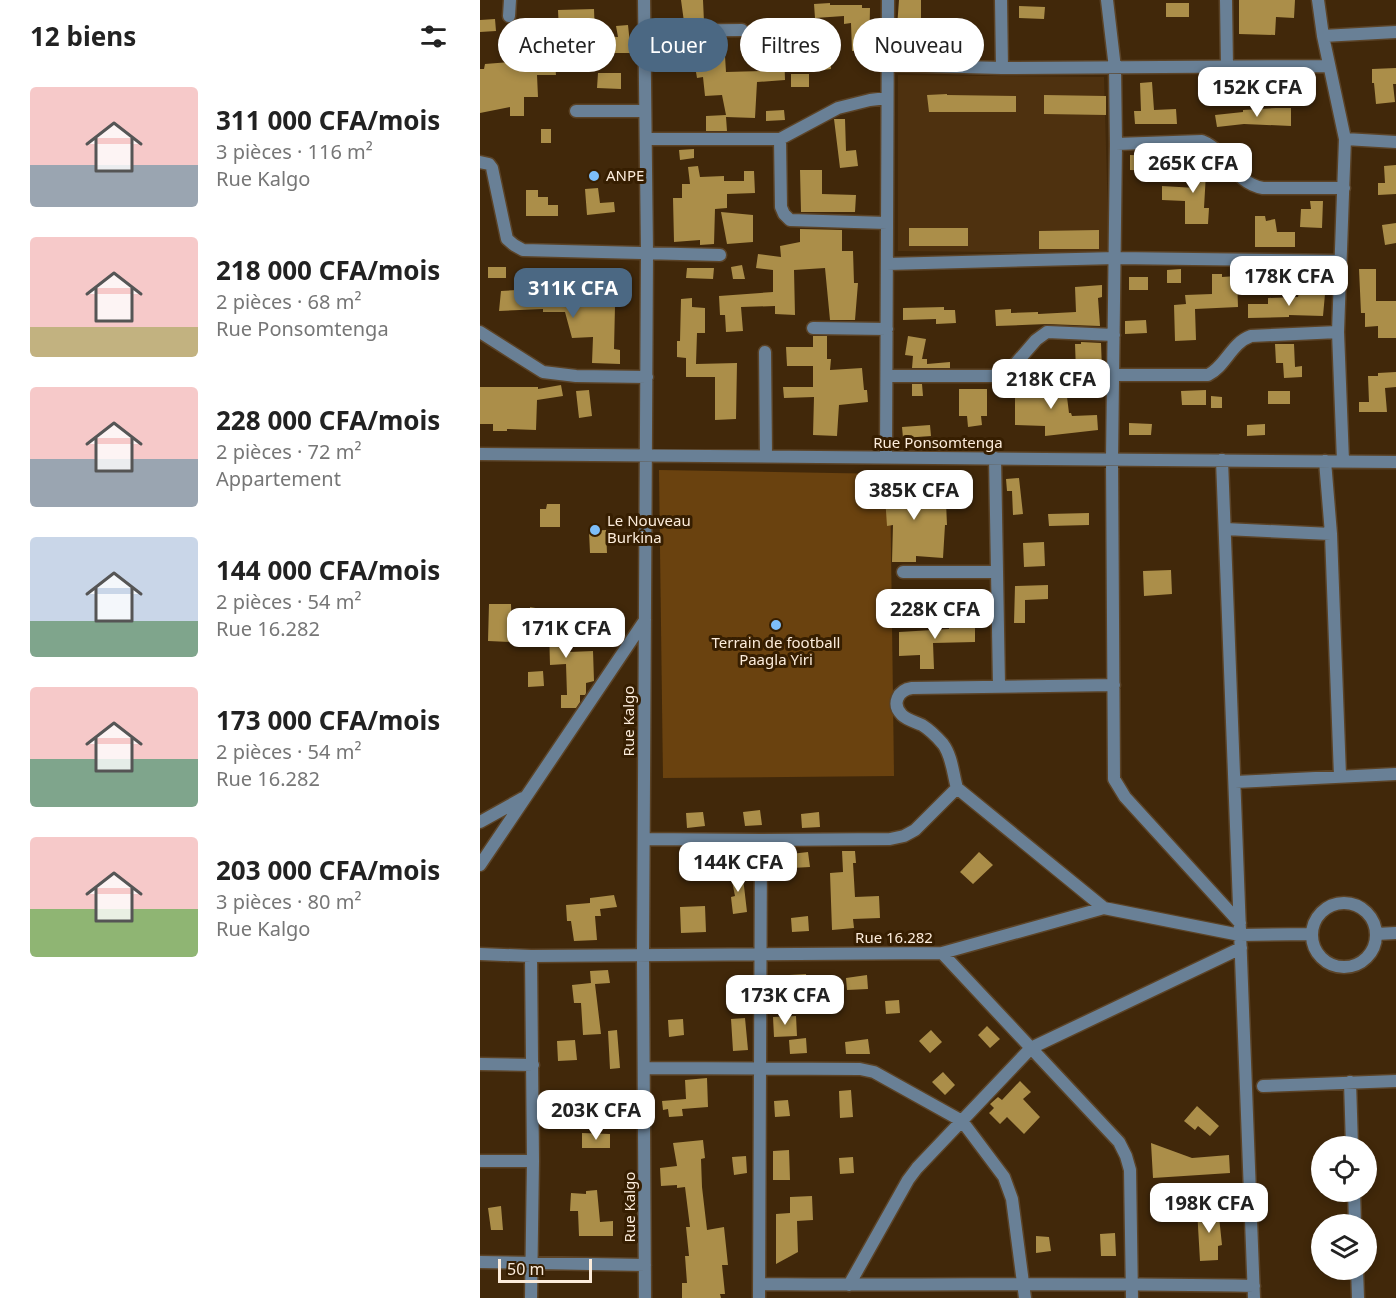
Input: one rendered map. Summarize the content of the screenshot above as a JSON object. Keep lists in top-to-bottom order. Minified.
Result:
{"streets":{"street":["Rue Ponsomtenga","Rue Kalgo","Rue 16.282"]},"crossings":[["Rue Ponsomtenga","Rue Kalgo"],["Rue Kalgo","Rue 16.282"]],"places":["ANPE","Le Nouveau Burkina","Terrain de football Paagla Yiri"],"scale_bar":"50 m","page":{"heading":"12 biens","chip":["Acheter","Louer","Filtres","Nouveau"],"price":["152K CFA","265K CFA","178K CFA","311K CFA","218K CFA","385K CFA","228K CFA","171K CFA","144K CFA","173K CFA","203K CFA","198K CFA"],"list":[{"name":"311 000 CFA/mois","note":"3 pièces · 116 m² · Rue Kalgo"},{"name":"218 000 CFA/mois","note":"2 pièces · 68 m² · Rue Ponsomtenga"},{"name":"228 000 CFA/mois","note":"2 pièces · 72 m² · Appartement"},{"name":"144 000 CFA/mois","note":"2 pièces · 54 m² · Rue 16.282"},{"name":"173 000 CFA/mois","note":"2 pièces · 54 m² · Rue 16.282"},{"name":"203 000 CFA/mois","note":"3 pièces · 80 m² · Rue Kalgo"}],"scale":"50 m"}}
